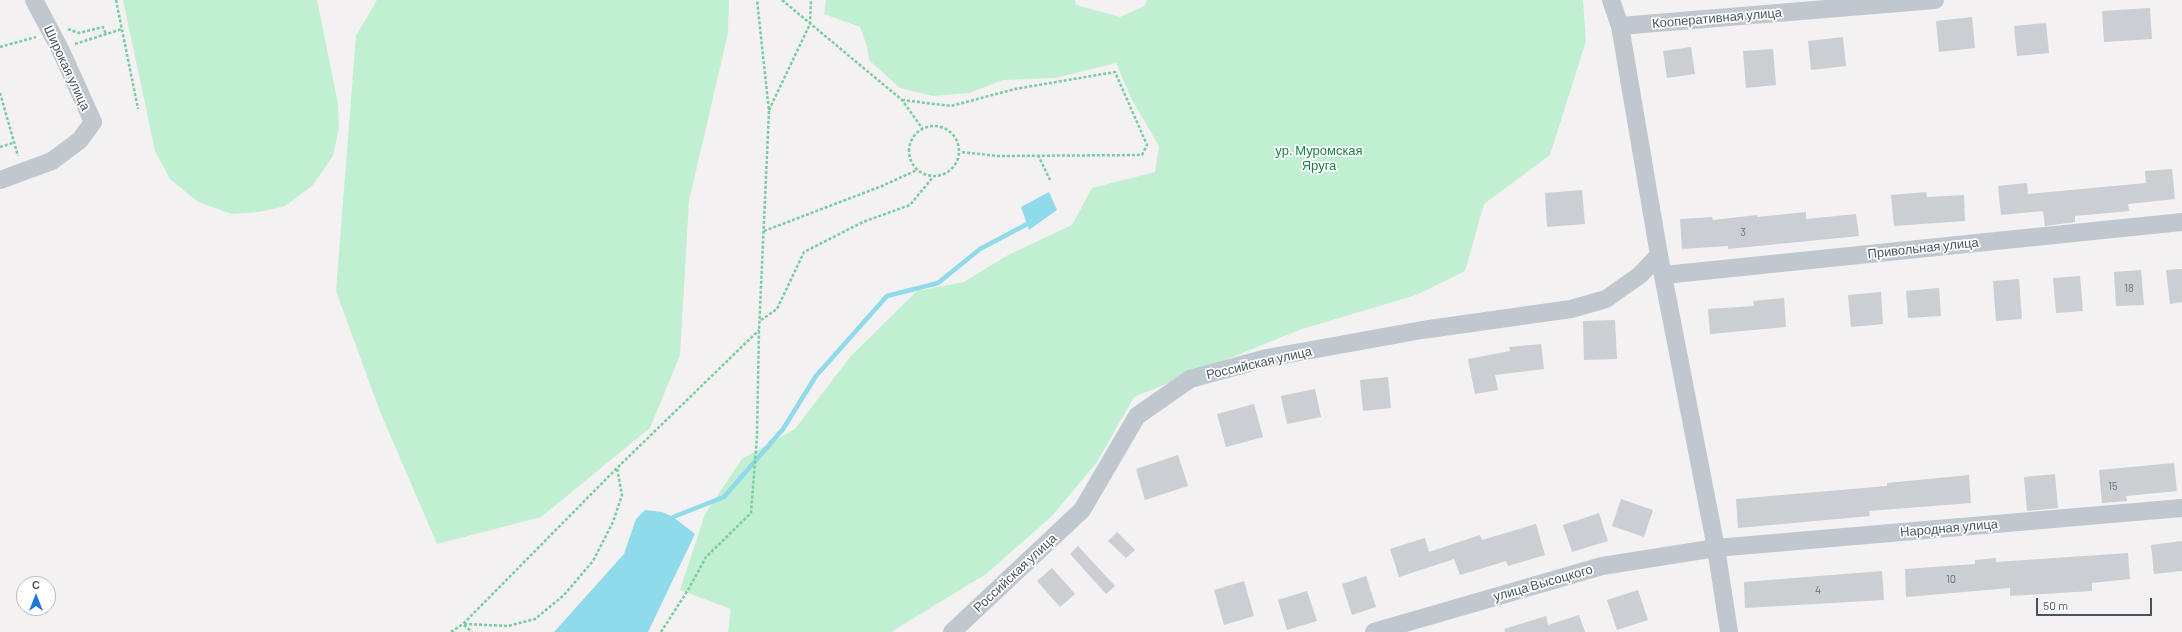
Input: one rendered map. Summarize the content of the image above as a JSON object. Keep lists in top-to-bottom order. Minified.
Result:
{"streets":{"street":["Кооперативная улица","Широкая улица","Привольная улица","Российская улица","Народная улица","улица Высоцкого"]},"crossings":[["Народная улица","улица Высоцкого"]],"parks":["ур. Муромская Яруга"],"house_numbers":["3","18","15","10","4"],"scale_bar":"50 m","north":"top"}
